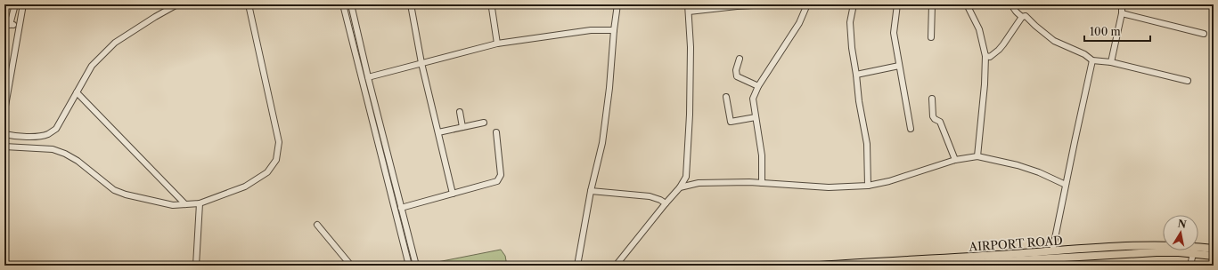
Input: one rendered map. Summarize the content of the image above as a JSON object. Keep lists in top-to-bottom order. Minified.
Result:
{"streets":{"main road":["AIRPORT ROAD"]},"scale_bar":"100 m","north":"top"}
